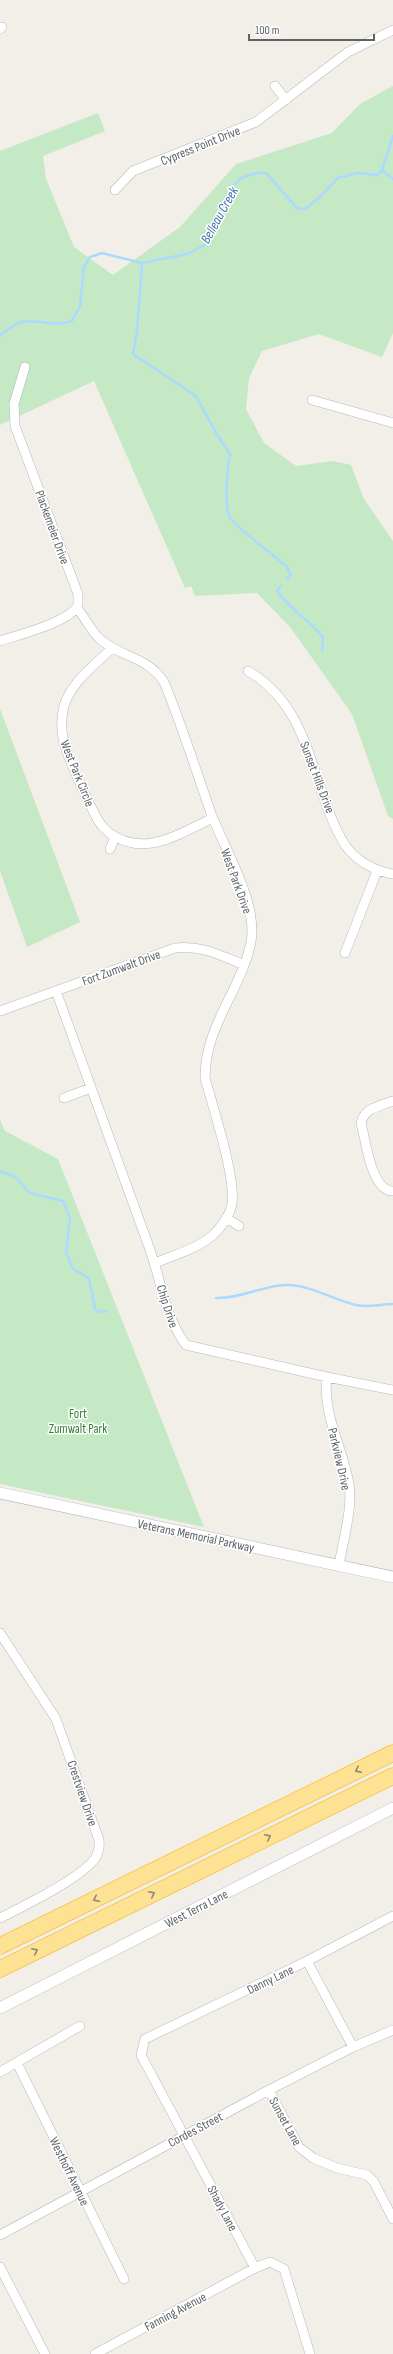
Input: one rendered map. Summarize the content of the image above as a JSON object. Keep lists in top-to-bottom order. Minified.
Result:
{"streets":{"street":["Cypress Point Drive","Plackemeier Drive","West Park Circle","Sunset Hills Drive","West Park Drive","Fort Zumwalt Drive","Chip Drive","Parkview Drive","Veterans Memorial Parkway","Crestview Drive","West Terra Lane","Danny Lane","Sunset Lane","Cordes Street","Westhoff Avenue","Shady Lane","Fanning Avenue"]},"crossings":[["Plackemeier Drive","West Park Drive"],["West Park Circle","West Park Drive"],["West Park Drive","Fort Zumwalt Drive"],["West Park Drive","Chip Drive"],["Fort Zumwalt Drive","Chip Drive"],["Chip Drive","Parkview Drive"],["Parkview Drive","Veterans Memorial Parkway"],["Danny Lane","Shady Lane"],["Sunset Lane","Cordes Street"],["Cordes Street","Westhoff Avenue"],["Cordes Street","Shady Lane"],["Shady Lane","Fanning Avenue"]],"water":["Belleau Creek"],"parks":["Fort Zumwalt Park"],"scale_bar":"100 m"}
